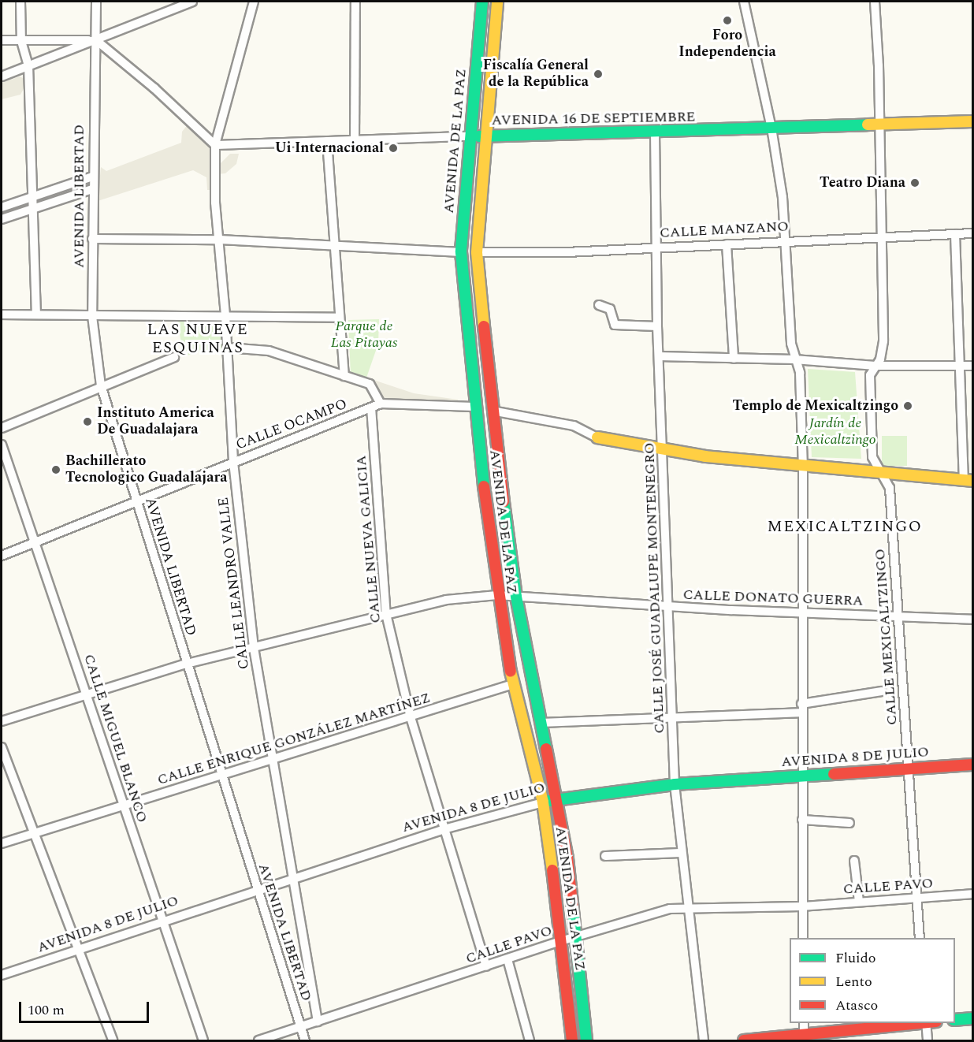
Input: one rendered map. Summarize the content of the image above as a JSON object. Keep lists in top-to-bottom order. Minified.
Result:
{"streets":{"street":["AVENIDA 16 DE SEPTIEMBRE","AVENIDA DE LA PAZ","AVENIDA LIBERTAD","CALLE MANZANO","CALLE OCAMPO","CALLE NUEVA GALICIA","CALLE LEANDRO VALLE","CALLE JOSÉ GUADALUPE MONTENEGRO","CALLE DONATO GUERRA","CALLE MEXICALTZINGO","CALLE MIGUEL BLANCO","CALLE ENRIQUE GONZÁLEZ MARTÍNEZ","AVENIDA 8 DE JULIO","CALLE PAVO"]},"crossings":[["AVENIDA 16 DE SEPTIEMBRE","AVENIDA DE LA PAZ"],["AVENIDA 16 DE SEPTIEMBRE","CALLE LEANDRO VALLE"],["AVENIDA 16 DE SEPTIEMBRE","CALLE JOSÉ GUADALUPE MONTENEGRO"],["AVENIDA 16 DE SEPTIEMBRE","CALLE MEXICALTZINGO"],["AVENIDA DE LA PAZ","CALLE MANZANO"],["AVENIDA DE LA PAZ","CALLE DONATO GUERRA"],["AVENIDA DE LA PAZ","CALLE ENRIQUE GONZÁLEZ MARTÍNEZ"],["AVENIDA DE LA PAZ","AVENIDA 8 DE JULIO"],["AVENIDA DE LA PAZ","CALLE PAVO"],["AVENIDA LIBERTAD","CALLE OCAMPO"],["AVENIDA LIBERTAD","CALLE ENRIQUE GONZÁLEZ MARTÍNEZ"],["AVENIDA LIBERTAD","AVENIDA 8 DE JULIO"],["AVENIDA LIBERTAD","CALLE PAVO"],["CALLE MANZANO","CALLE JOSÉ GUADALUPE MONTENEGRO"],["CALLE MANZANO","CALLE MEXICALTZINGO"],["CALLE OCAMPO","CALLE NUEVA GALICIA"],["CALLE OCAMPO","CALLE LEANDRO VALLE"],["CALLE OCAMPO","CALLE MIGUEL BLANCO"],["CALLE NUEVA GALICIA","CALLE DONATO GUERRA"],["CALLE NUEVA GALICIA","CALLE ENRIQUE GONZÁLEZ MARTÍNEZ"],["CALLE NUEVA GALICIA","AVENIDA 8 DE JULIO"],["CALLE NUEVA GALICIA","CALLE PAVO"],["CALLE LEANDRO VALLE","CALLE ENRIQUE GONZÁLEZ MARTÍNEZ"],["CALLE LEANDRO VALLE","AVENIDA 8 DE JULIO"],["CALLE LEANDRO VALLE","CALLE PAVO"],["CALLE JOSÉ GUADALUPE MONTENEGRO","CALLE DONATO GUERRA"],["CALLE JOSÉ GUADALUPE MONTENEGRO","AVENIDA 8 DE JULIO"],["CALLE JOSÉ GUADALUPE MONTENEGRO","CALLE PAVO"],["CALLE DONATO GUERRA","CALLE MEXICALTZINGO"],["CALLE MEXICALTZINGO","AVENIDA 8 DE JULIO"],["CALLE MEXICALTZINGO","CALLE PAVO"],["CALLE MIGUEL BLANCO","CALLE ENRIQUE GONZÁLEZ MARTÍNEZ"],["CALLE MIGUEL BLANCO","AVENIDA 8 DE JULIO"]],"districts":["LAS NUEVE ESQUINAS","MEXICALTZINGO"],"parks":["Parque de Las Pitayas","Jardín de Mexicaltzingo"],"places":["Foro Independencia","Fiscalía General de la República","Ui Internacional","Teatro Diana","Templo de Mexicaltzingo","Instituto America De Guadalajara","Bachillerato Tecnologico Guadalajara"],"legend":["Fluido","Lento","Atasco"],"scale_bar":"100 m"}
